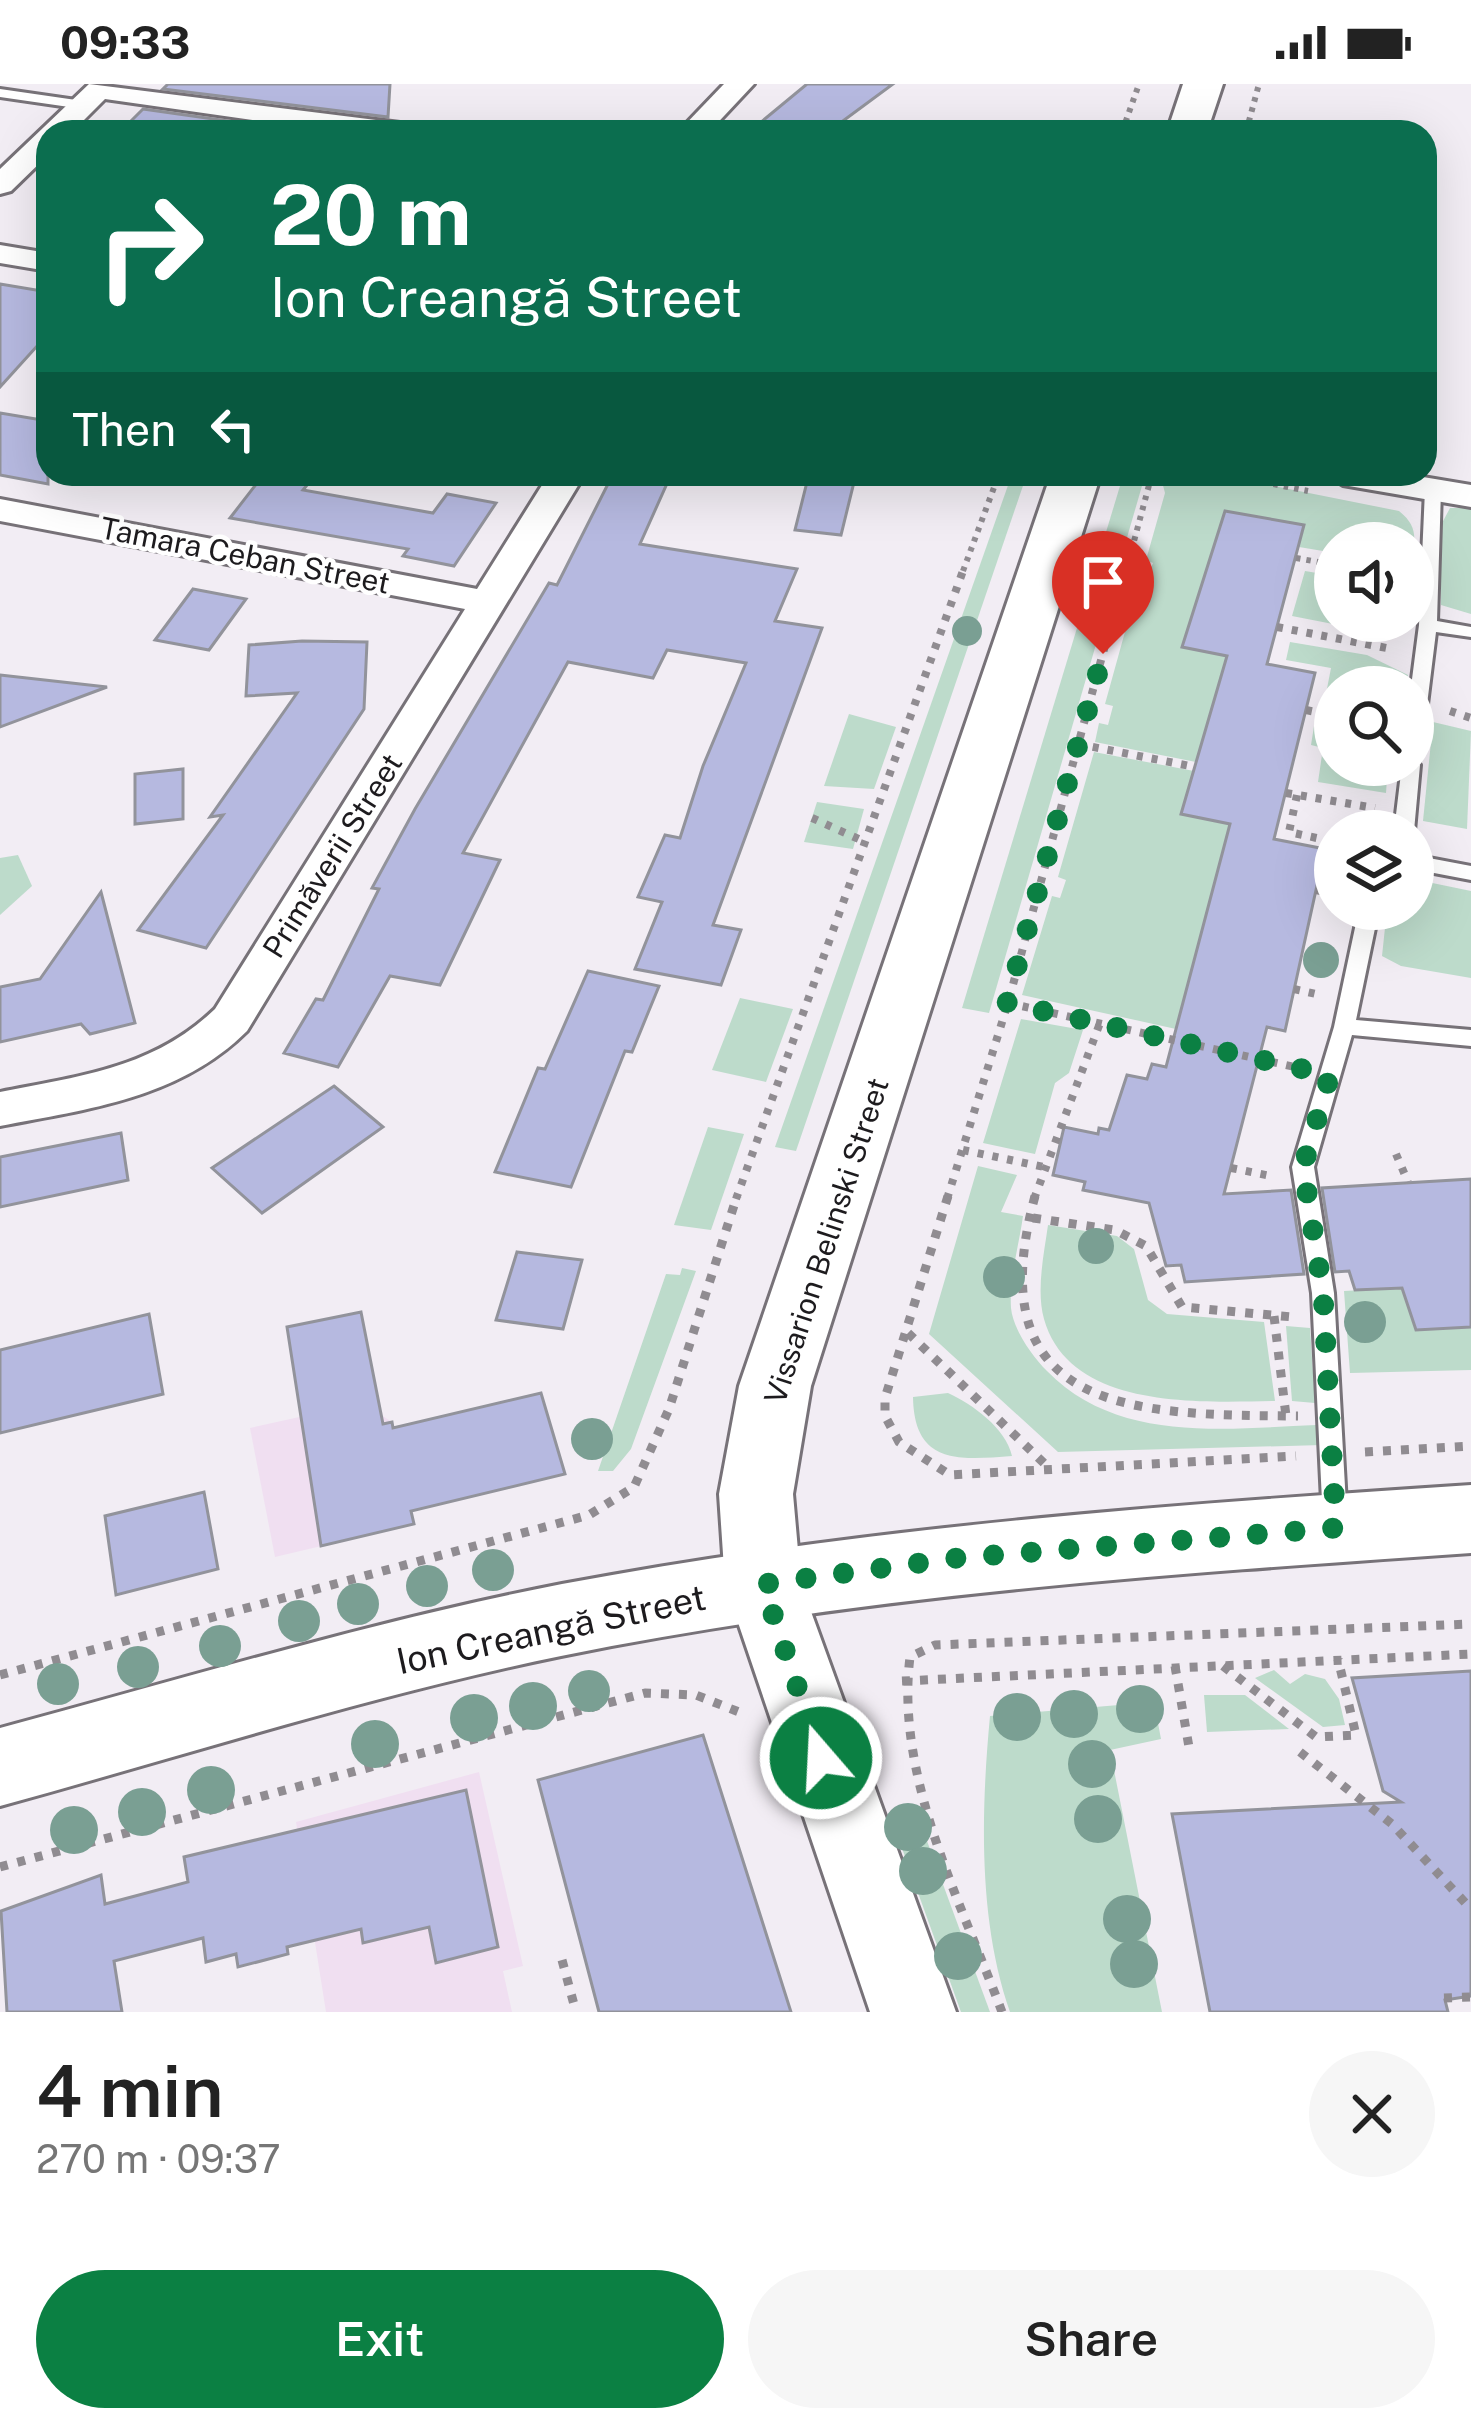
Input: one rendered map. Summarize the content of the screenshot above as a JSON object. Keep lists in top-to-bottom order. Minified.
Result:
{"streets":{"main road":["Vissarion Belinski Street","Ion Creangă Street"],"street":["Tamara Ceban Street","Primăverii Street"]},"crossings":[["Tamara Ceban Street","Primăverii Street"],["Vissarion Belinski Street","Ion Creangă Street"]],"page":{"status":"09:33","turn":["20 m","Ion Creangă Street"],"then":"Then","heading":["4 min","270 m · 09:37"],"buttons":["Exit","Share"]}}
